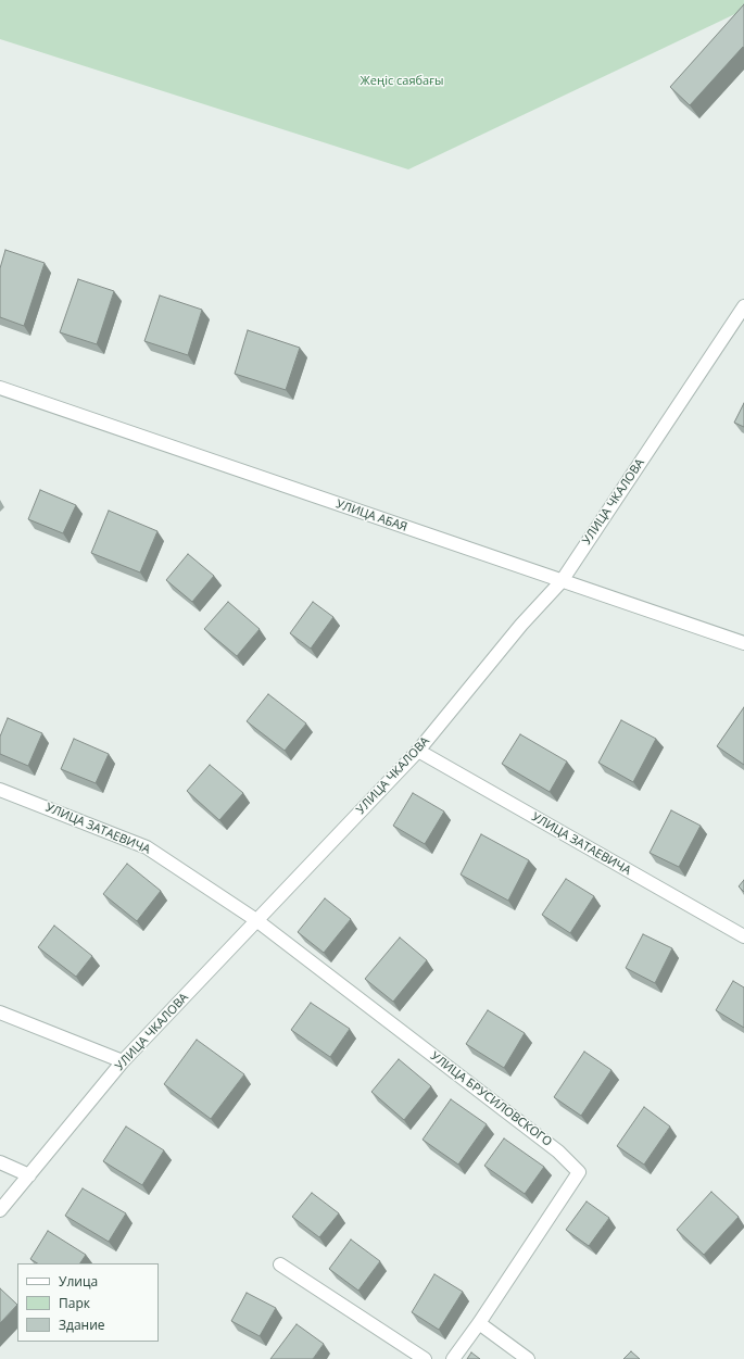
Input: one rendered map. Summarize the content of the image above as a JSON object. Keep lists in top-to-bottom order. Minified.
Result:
{"streets":{"street":["УЛИЦА ЧКАЛОВА","УЛИЦА АБАЯ","УЛИЦА ЗАТАЕВИЧА","УЛИЦА БРУСИЛОВСКОГО"]},"crossings":[["УЛИЦА ЧКАЛОВА","УЛИЦА АБАЯ"],["УЛИЦА ЧКАЛОВА","УЛИЦА ЗАТАЕВИЧА"],["УЛИЦА ЧКАЛОВА","УЛИЦА БРУСИЛОВСКОГО"],["УЛИЦА ЗАТАЕВИЧА","УЛИЦА БРУСИЛОВСКОГО"]],"parks":["Жеңіс саябағы"],"legend":["Улица","Парк","Здание"]}
